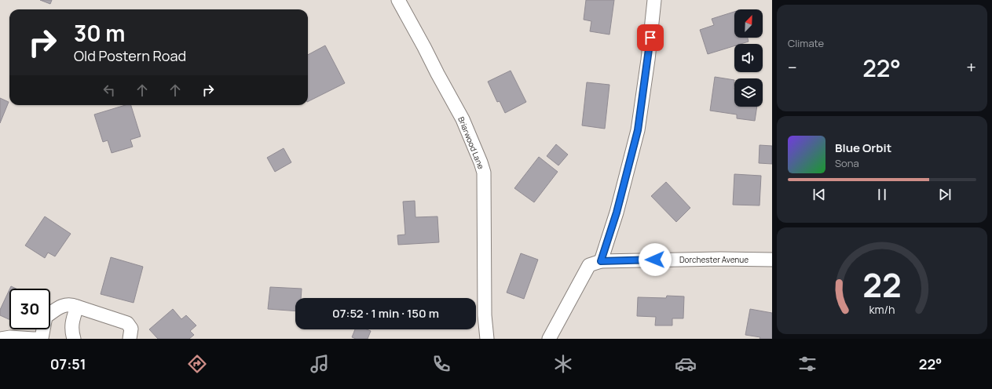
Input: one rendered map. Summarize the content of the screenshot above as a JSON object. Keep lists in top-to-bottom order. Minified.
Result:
{"streets":{"street":["Briarwood Lane","Dorchester Avenue"]},"north":"top right","page":{"tile":"Climate","turn":["30 m","Old Postern Road"],"heat":["−","22°","+"],"song":["Blue Orbit","Sona"],"limit":"30","trip":"07:52 · 1 min · 150 m","tabs":["07:51","22°"],"gauge":["22","km/h"]}}
